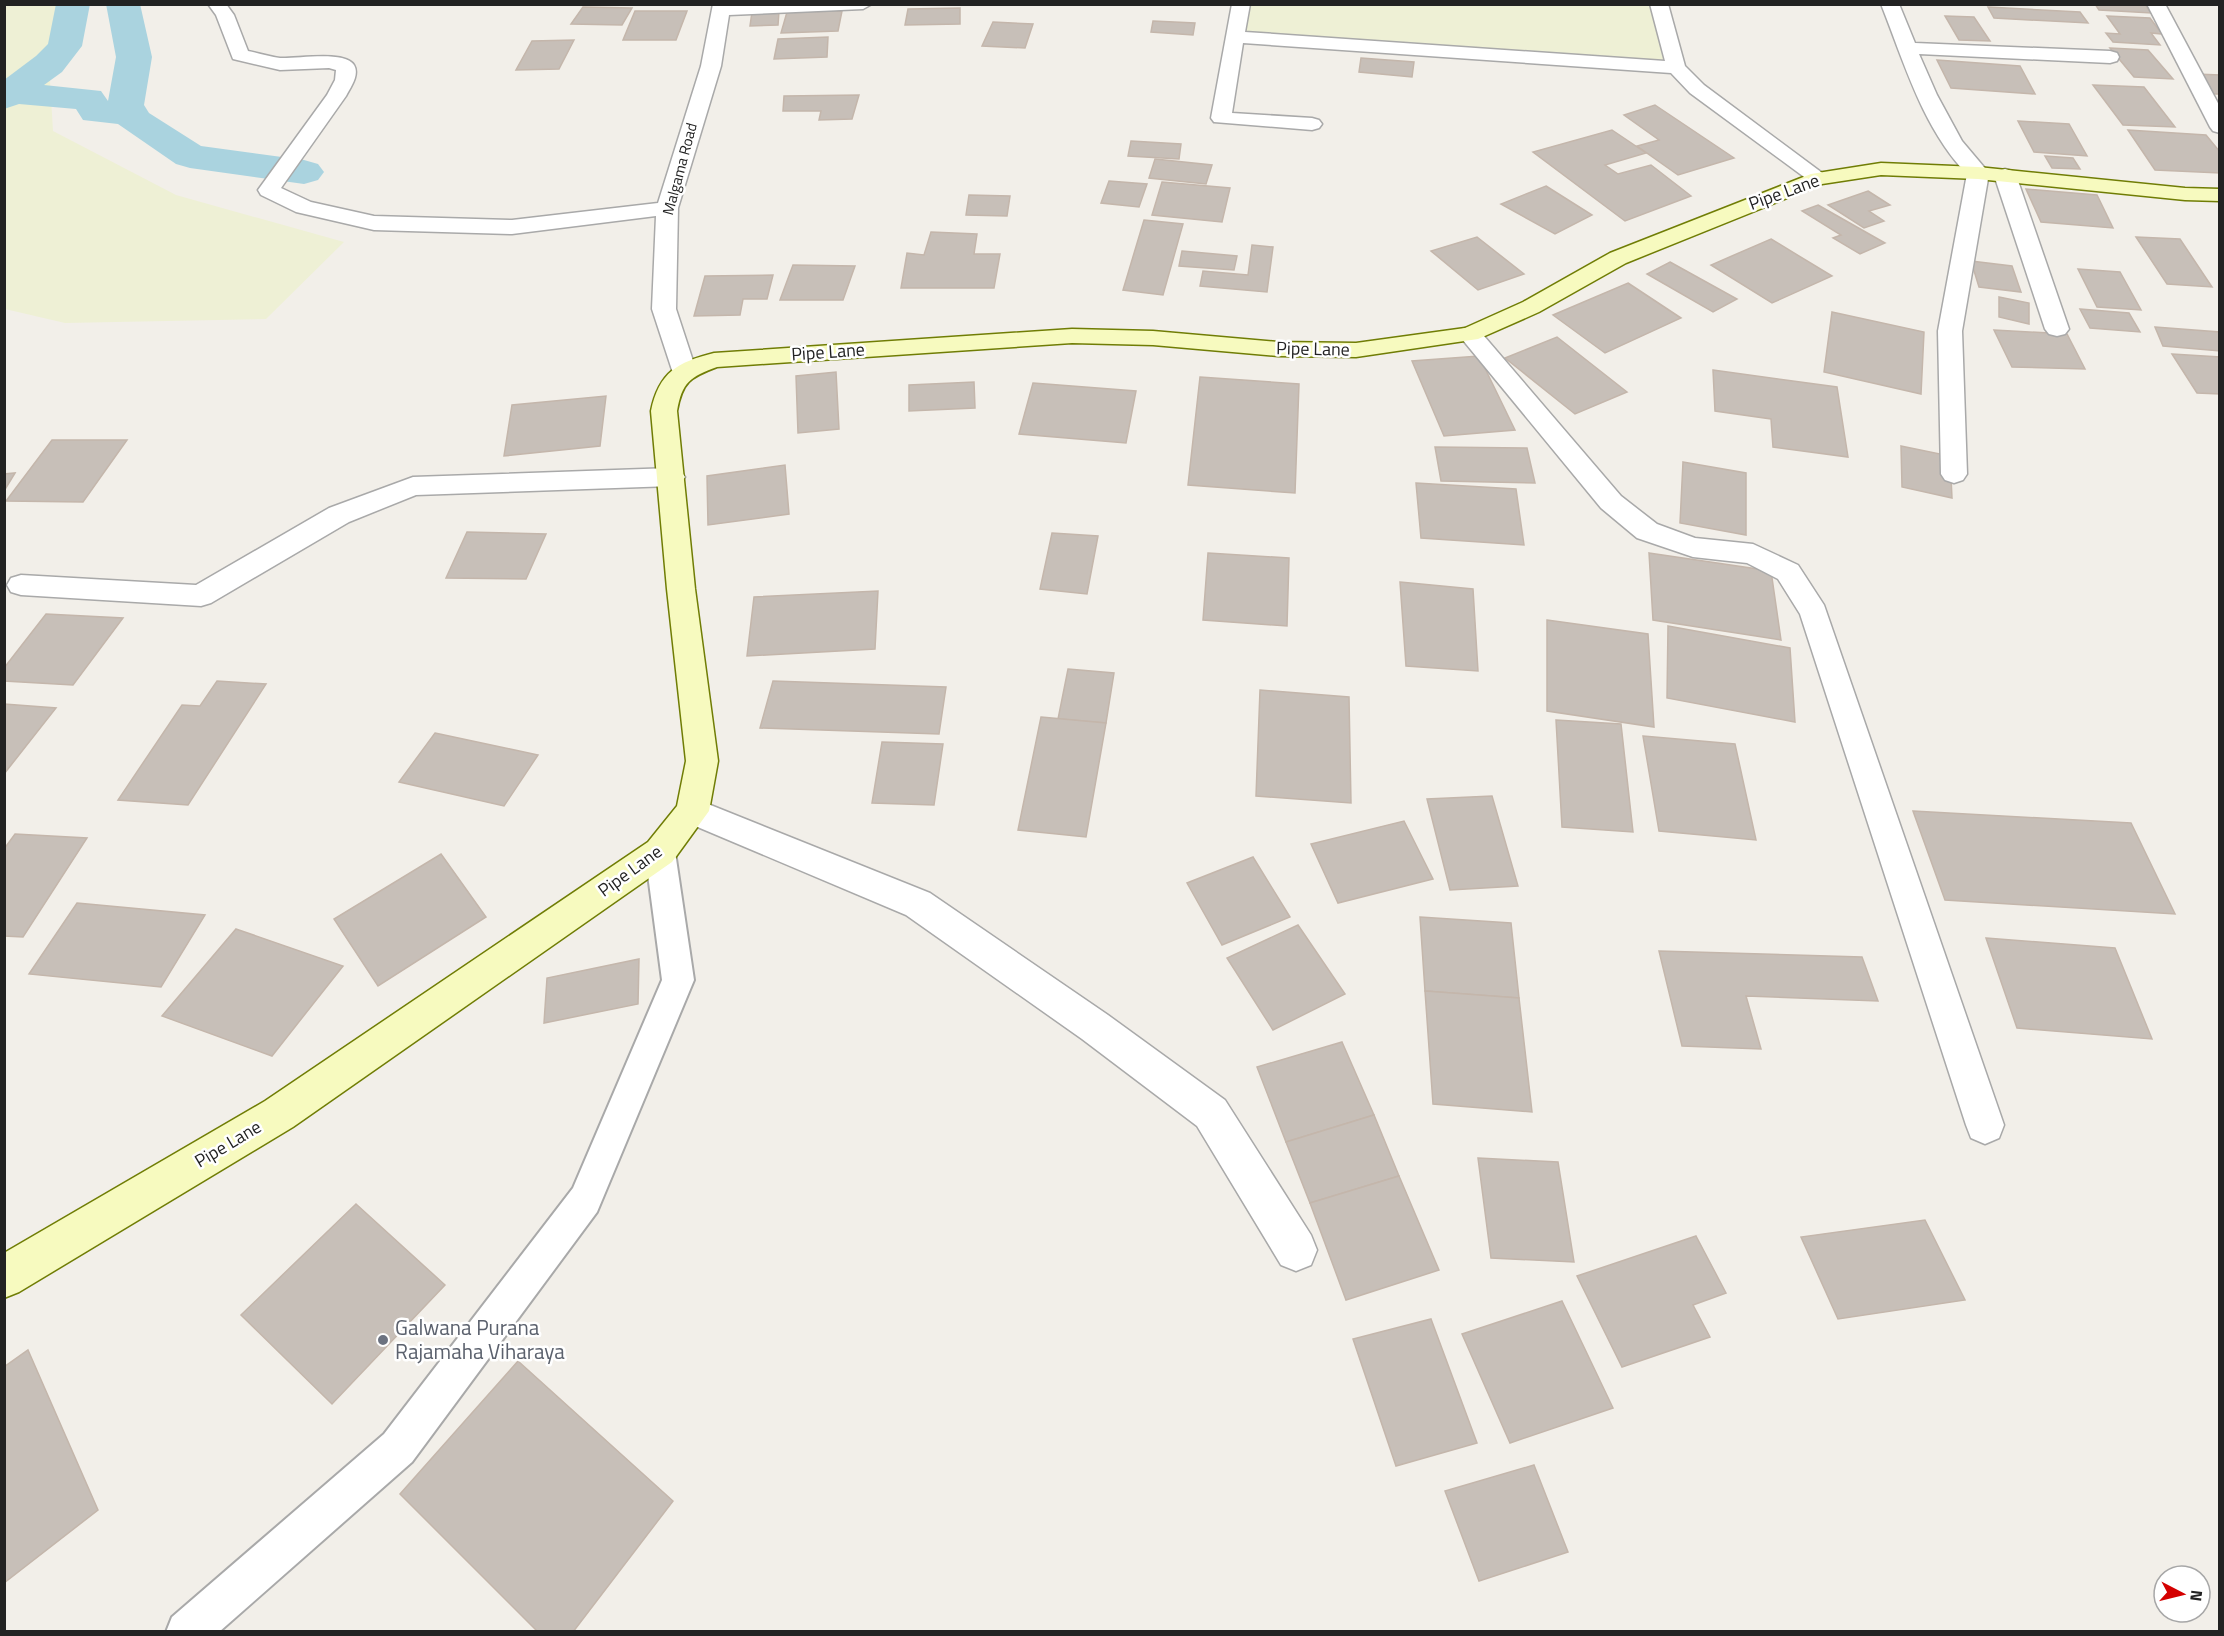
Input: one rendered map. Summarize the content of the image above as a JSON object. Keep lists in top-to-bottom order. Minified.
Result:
{"streets":{"street":["Malgama Road","Pipe Lane"]},"crossings":[["Malgama Road","Pipe Lane"]],"places":["Galwana Purana Rajamaha Viharaya"],"north":"right"}
